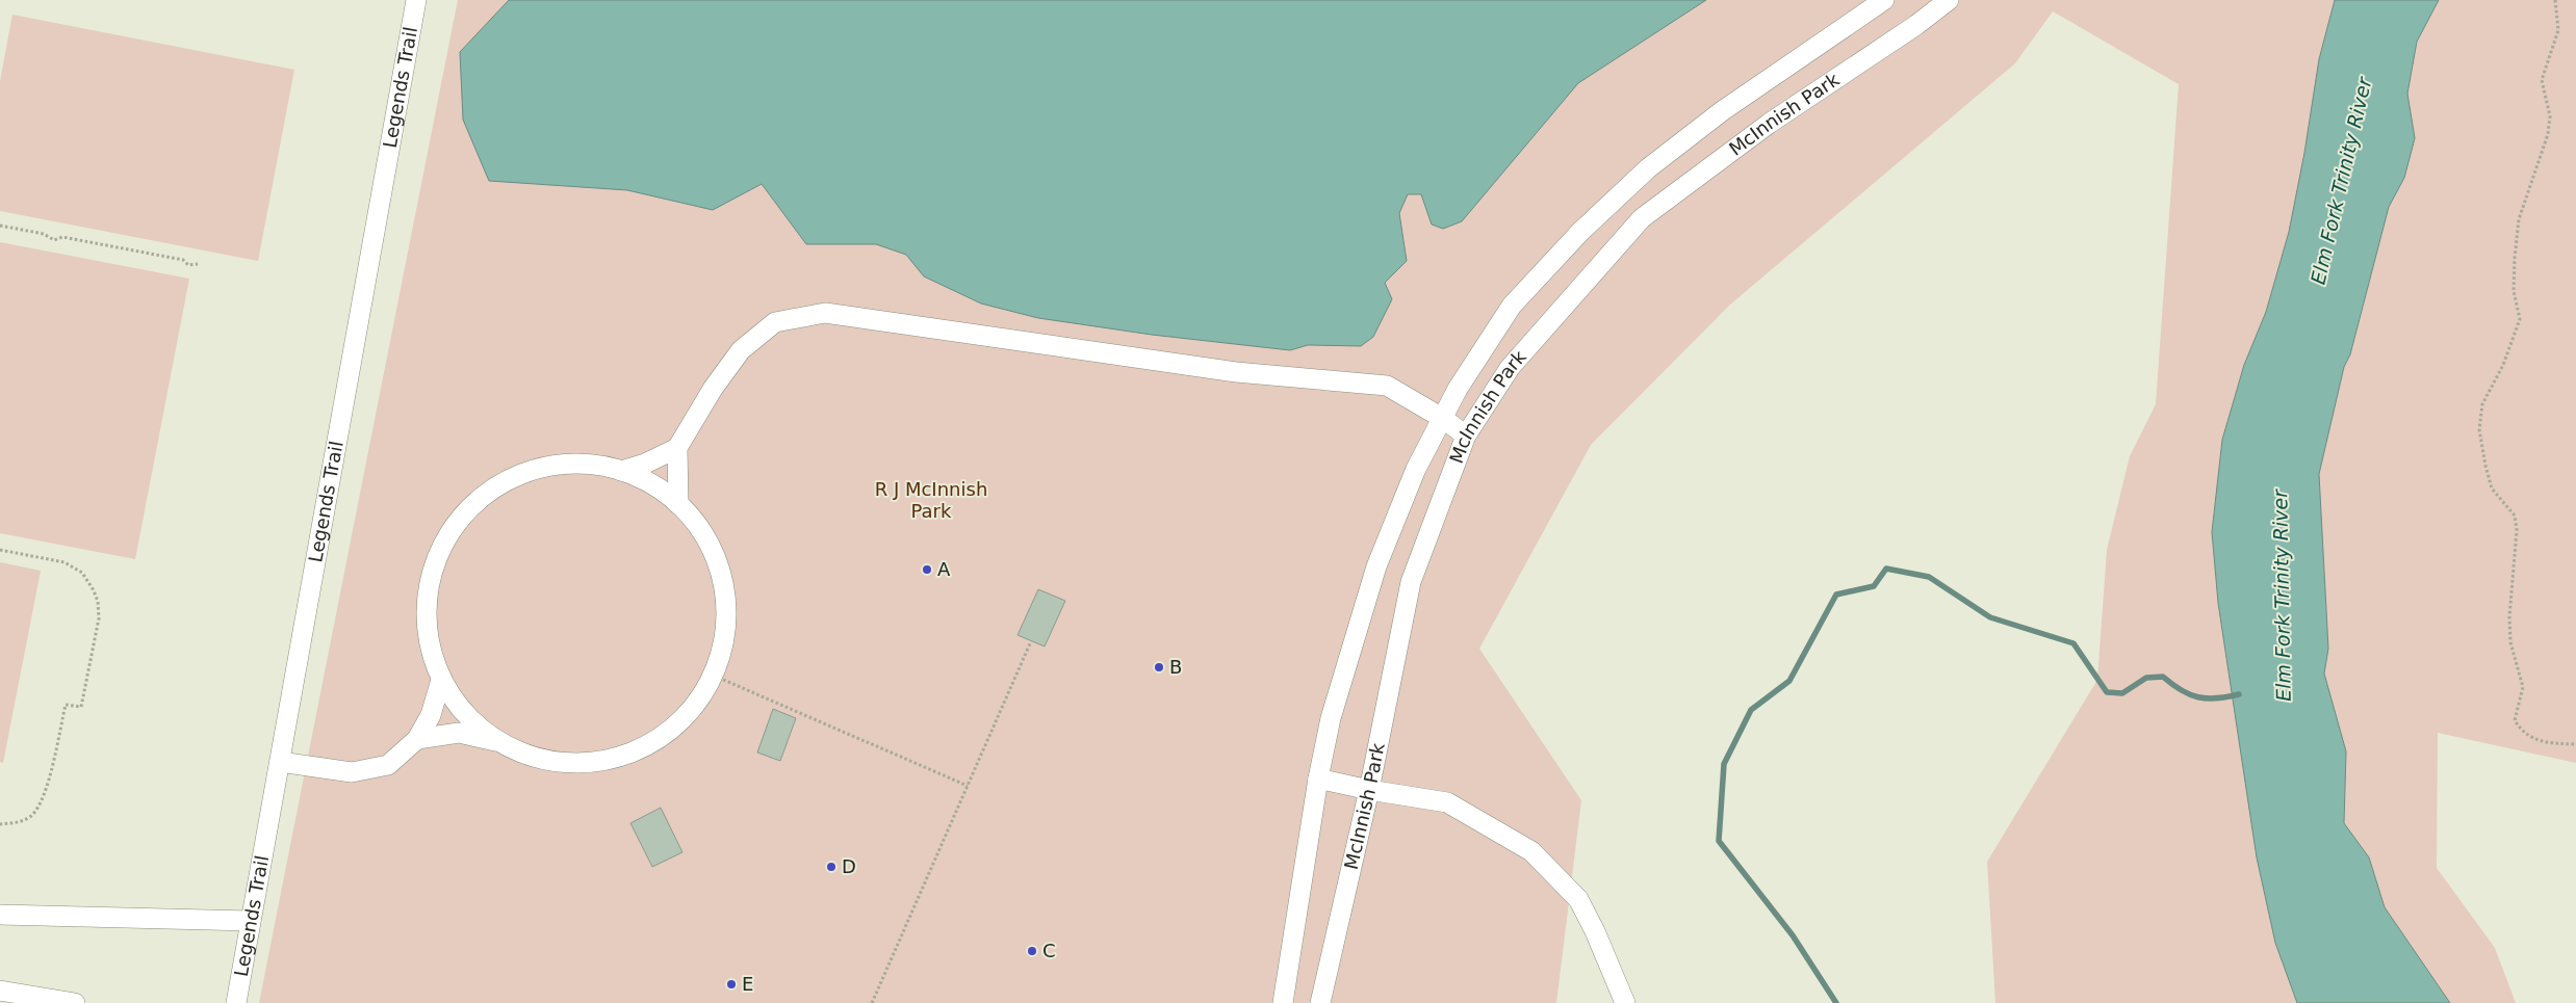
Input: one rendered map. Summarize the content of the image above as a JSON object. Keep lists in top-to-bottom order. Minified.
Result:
{"streets":{"street":["Legends Trail","McInnish Park"]},"water":["Elm Fork Trinity River"],"parks":["R J McInnish Park"],"places":["A","B","D","C","E"]}
